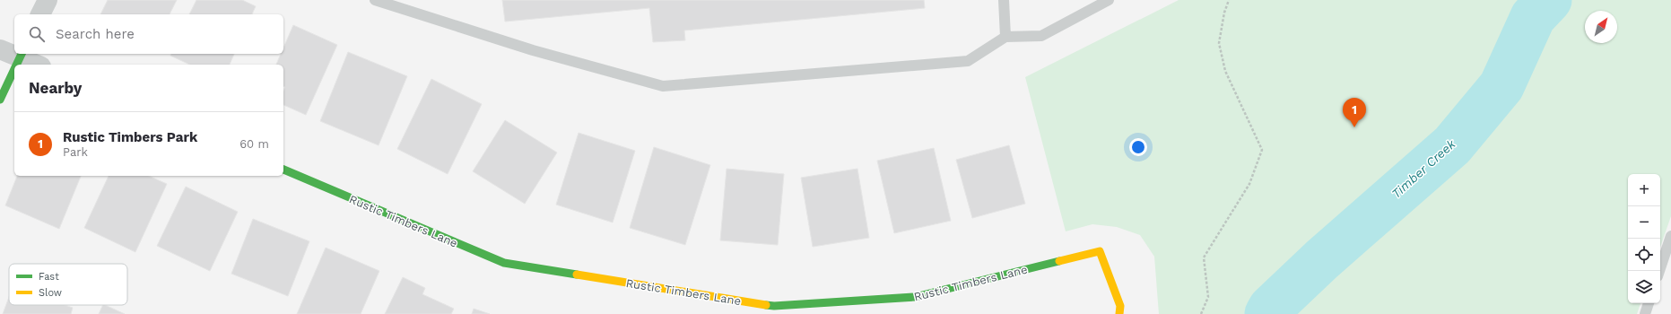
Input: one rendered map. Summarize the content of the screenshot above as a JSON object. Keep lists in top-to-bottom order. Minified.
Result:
{"streets":{"street":["Rustic Timbers Lane"]},"water":["Timber Creek"],"legend":["Fast","Slow"],"north":"top right","page":{"search":"Search here","heading":"Nearby","pins":"1","list":[{"mark":"1","name":"Rustic Timbers Park","note":"Park","value":"60 m"}],"map_buttons":["+","−"]}}
